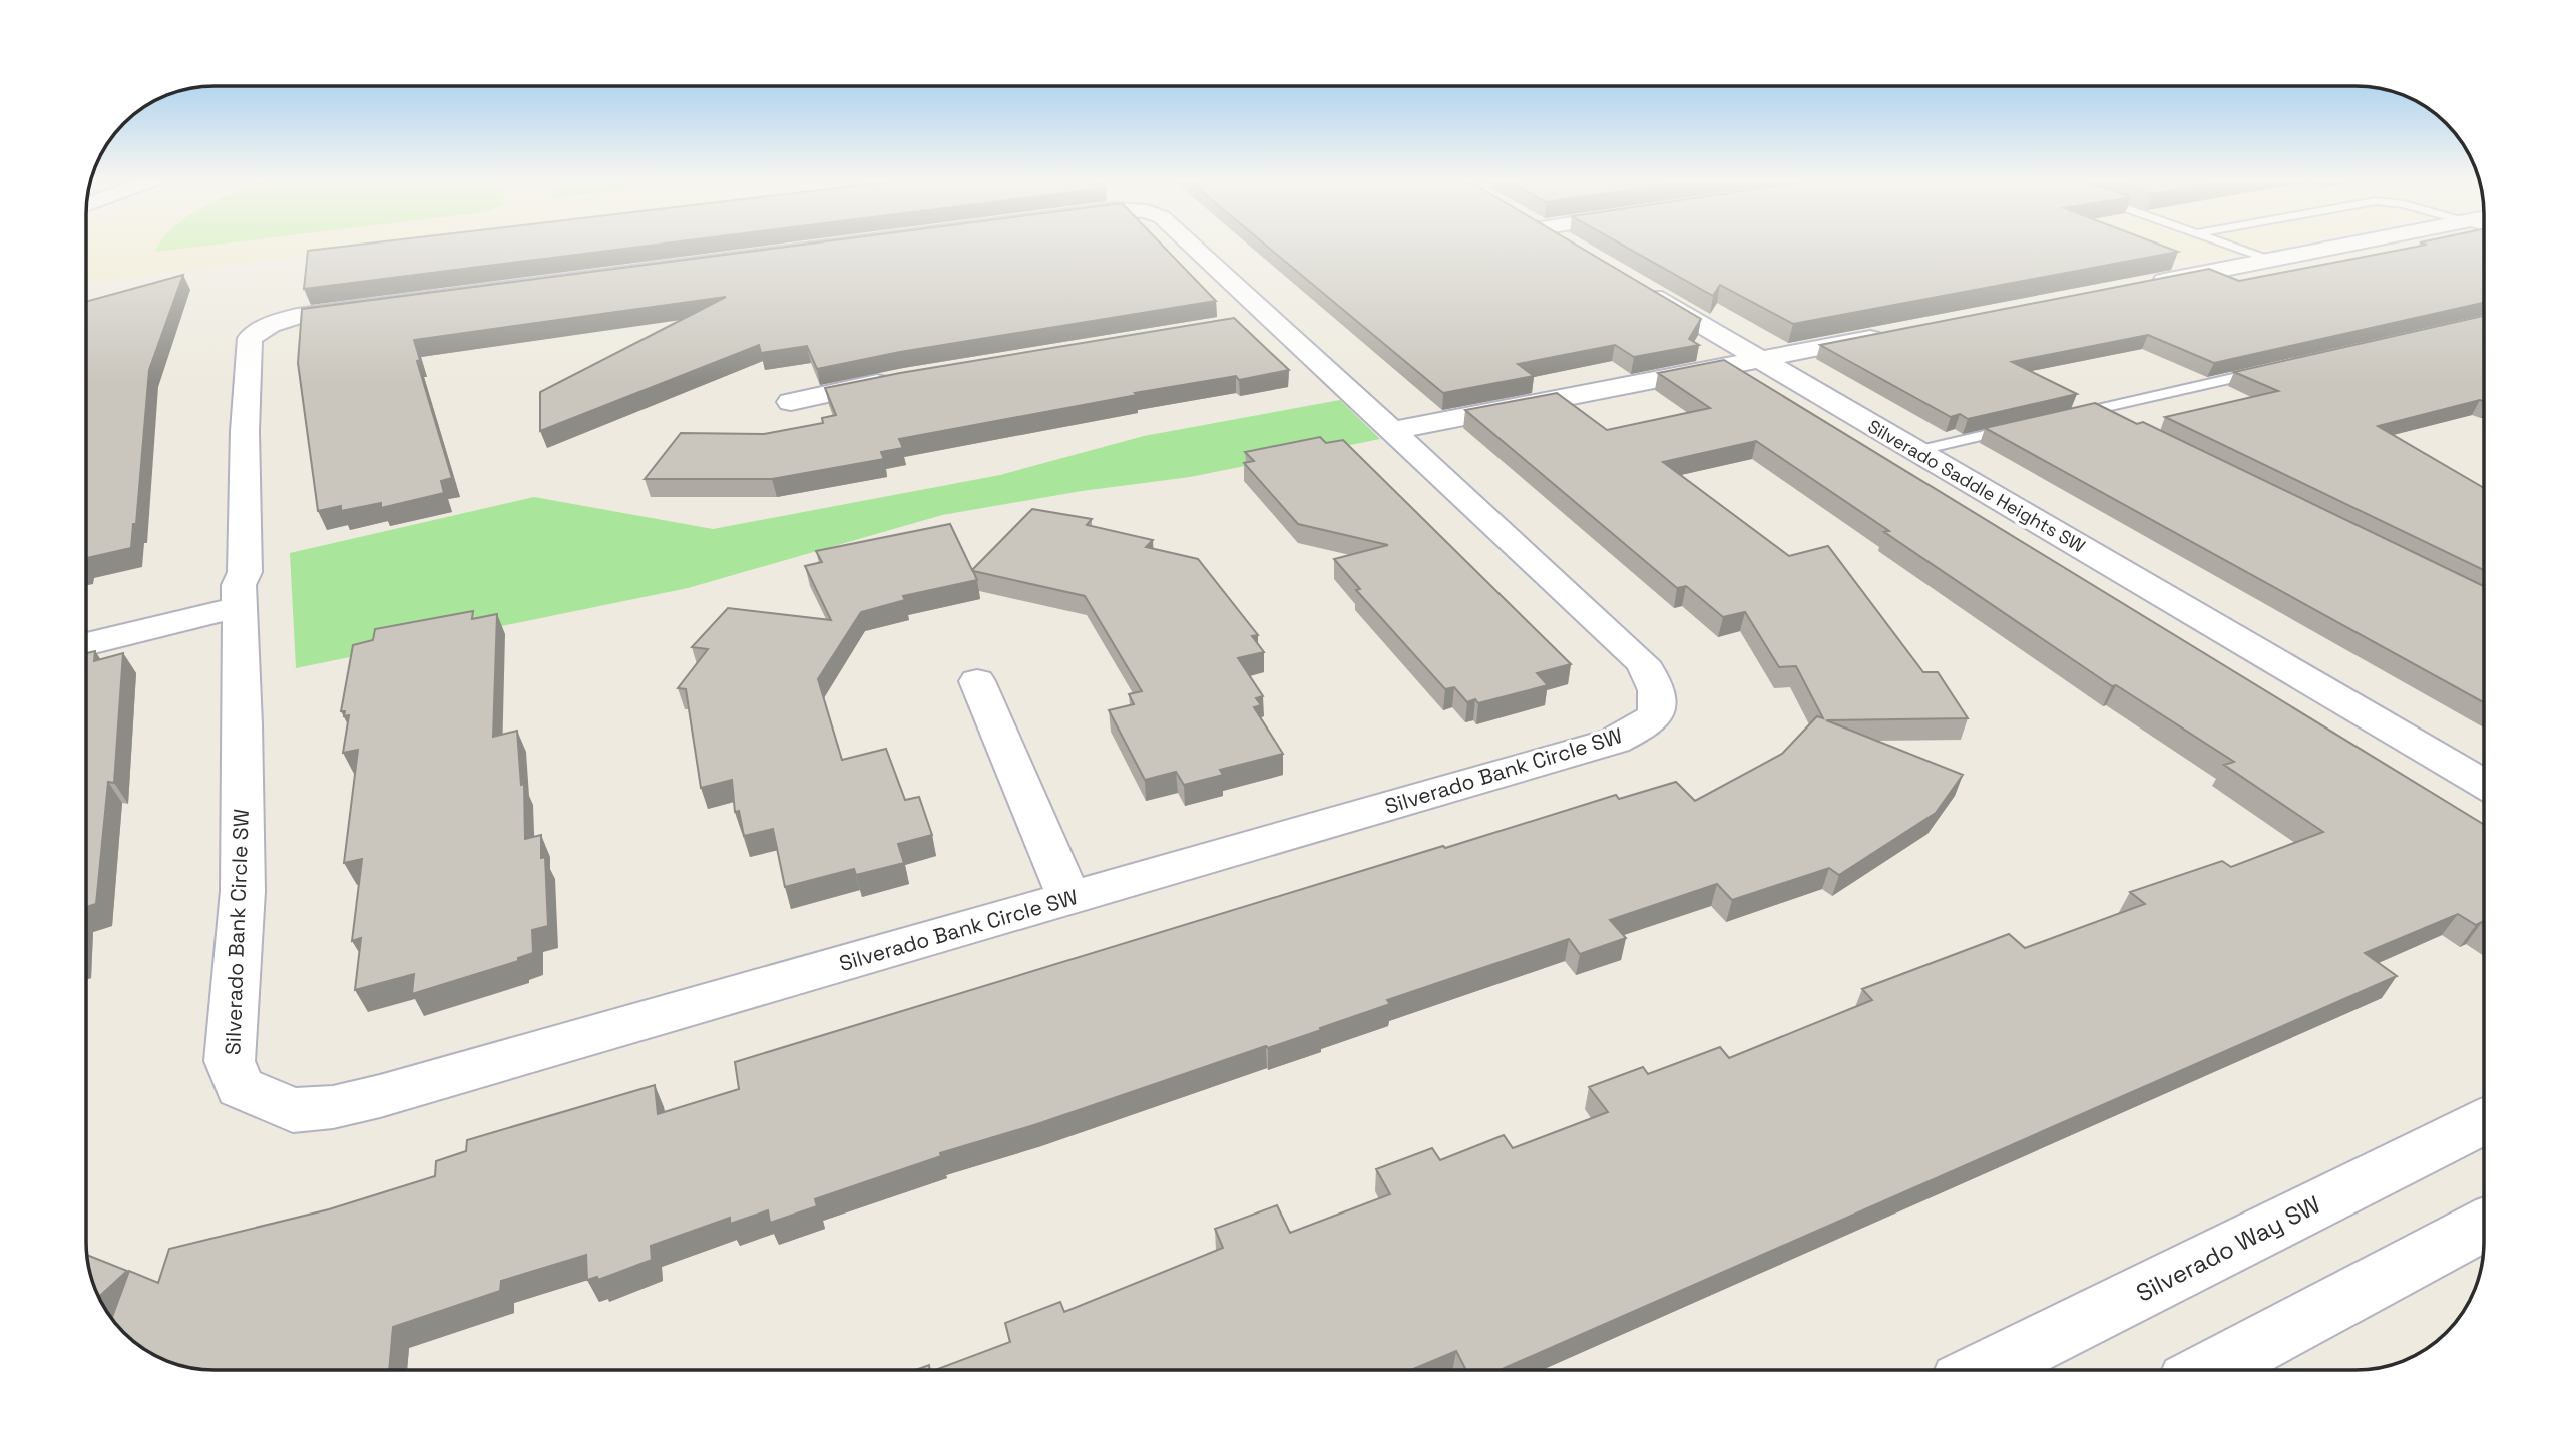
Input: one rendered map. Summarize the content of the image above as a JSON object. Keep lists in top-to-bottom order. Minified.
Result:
{"streets":{"street":["Silverado Saddle Heights SW","Silverado Bank Circle SW","Silverado Way SW"]}}
